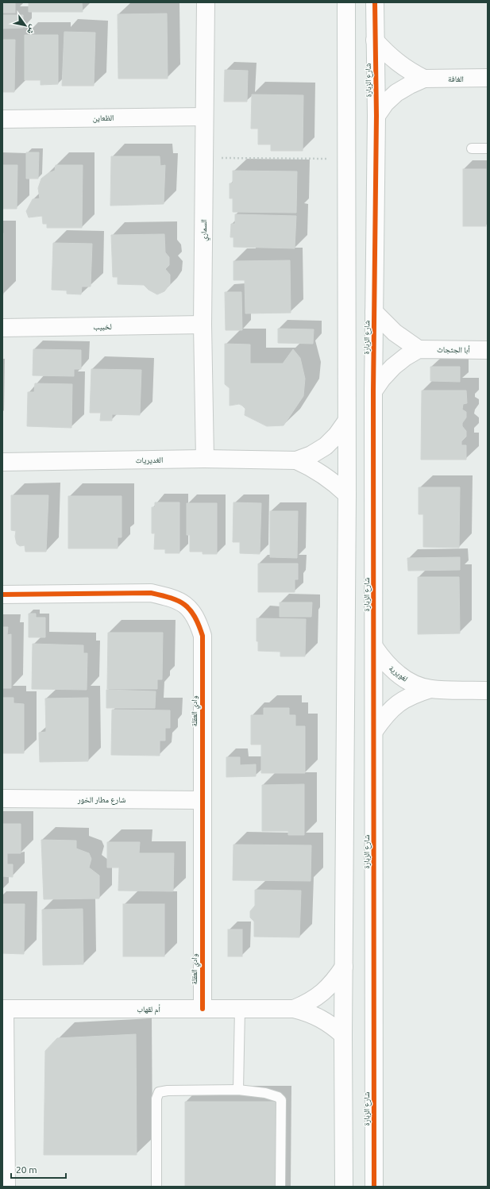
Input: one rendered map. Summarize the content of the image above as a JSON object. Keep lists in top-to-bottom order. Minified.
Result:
{"streets":{"street":["الغافة","شارع الزبارة","الظعاين","السماري","لخبيب","أبا الجثجاث","الغديريات","لغويرية","وادي العقلة","شارع مطار الخور","أم لقهاب"]},"crossings":[["الغافة","شارع الزبارة"],["شارع الزبارة","لغويرية"],["الظعاين","السماري"],["السماري","لخبيب"],["السماري","الغديريات"],["وادي العقلة","شارع مطار الخور"],["وادي العقلة","أم لقهاب"]],"scale_bar":"20 m","north":"bottom right"}
